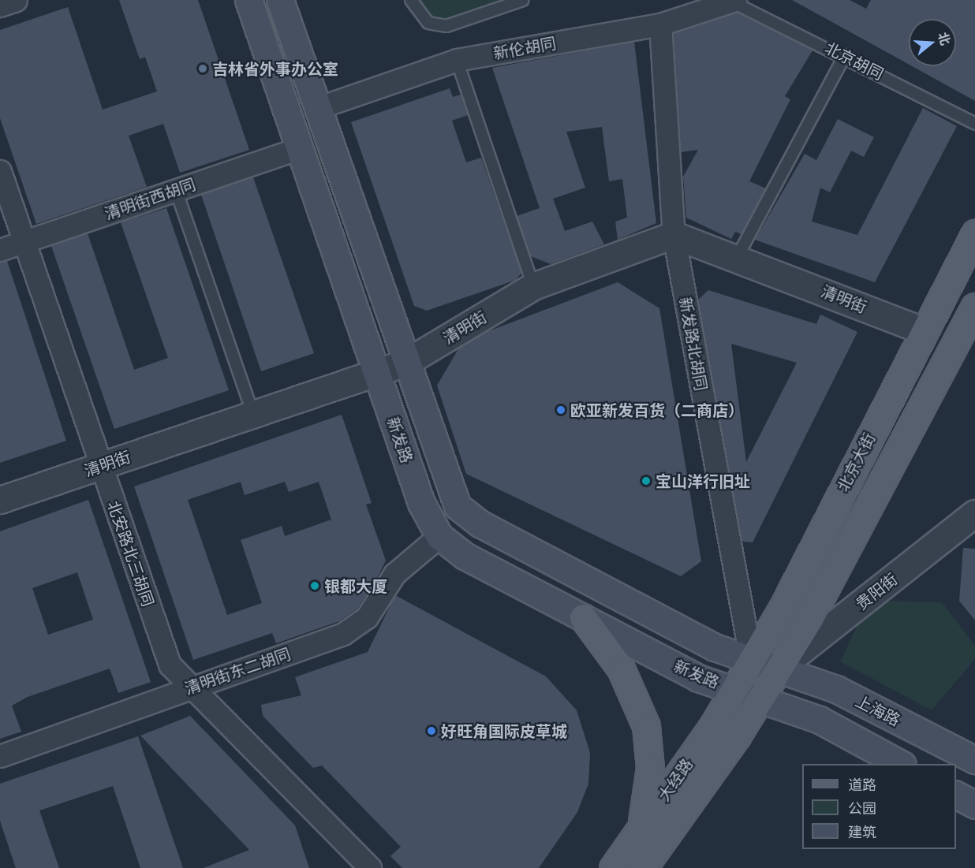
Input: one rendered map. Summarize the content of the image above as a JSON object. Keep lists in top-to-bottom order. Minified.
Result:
{"streets":{"main road":["新发路","北京大街","上海路","大经路"],"street":["新伦胡同","清明街西胡同","清明街","新发路北胡同","北安路北三胡同","贵阳街","清明街东二胡同"],"lane":["北京胡同"]},"crossings":[["新伦胡同","北京胡同"],["新伦胡同","新发路北胡同"],["新伦胡同","新发路"],["清明街西胡同","新发路"],["清明街西胡同","北安路北三胡同"],["清明街","新发路北胡同"],["清明街","新发路"],["清明街","北京大街"],["清明街","北安路北三胡同"],["新发路北胡同","新发路"],["新发路北胡同","北京大街"],["新发路","北京大街"],["新发路","贵阳街"],["新发路","清明街东二胡同"],["新发路","上海路"],["新发路","大经路"],["北京大街","贵阳街"],["北京大街","上海路"],["北京大街","大经路"],["北安路北三胡同","清明街东二胡同"],["贵阳街","上海路"]],"places":["吉林省外事办公室","欧亚新发百货（二商店）","宝山洋行旧址","银都大厦","好旺角国际皮草城"],"legend":["道路","公园","建筑"],"north":"right"}
